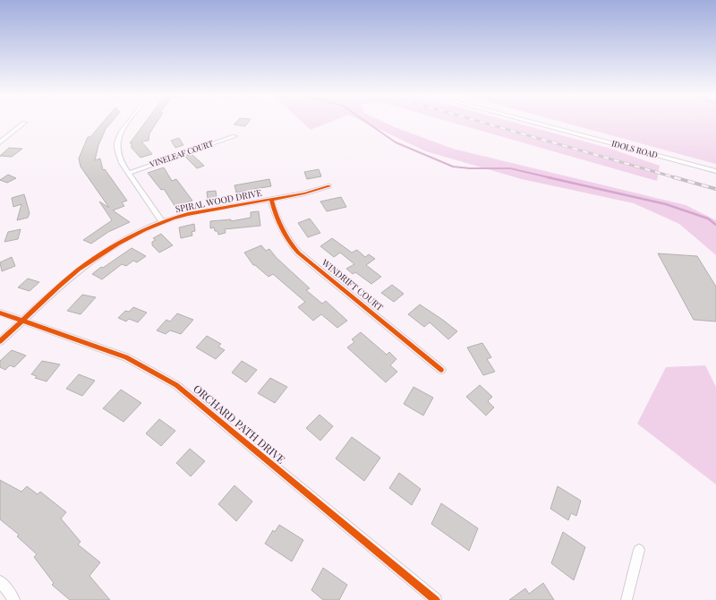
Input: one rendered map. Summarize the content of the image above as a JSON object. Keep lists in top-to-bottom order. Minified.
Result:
{"streets":{"main road":["IDOLS ROAD"],"street":["VINELEAF COURT","SPIRAL WOOD DRIVE","WINDRIFT COURT","ORCHARD PATH DRIVE"]},"crossings":[["SPIRAL WOOD DRIVE","WINDRIFT COURT"],["SPIRAL WOOD DRIVE","ORCHARD PATH DRIVE"]]}
